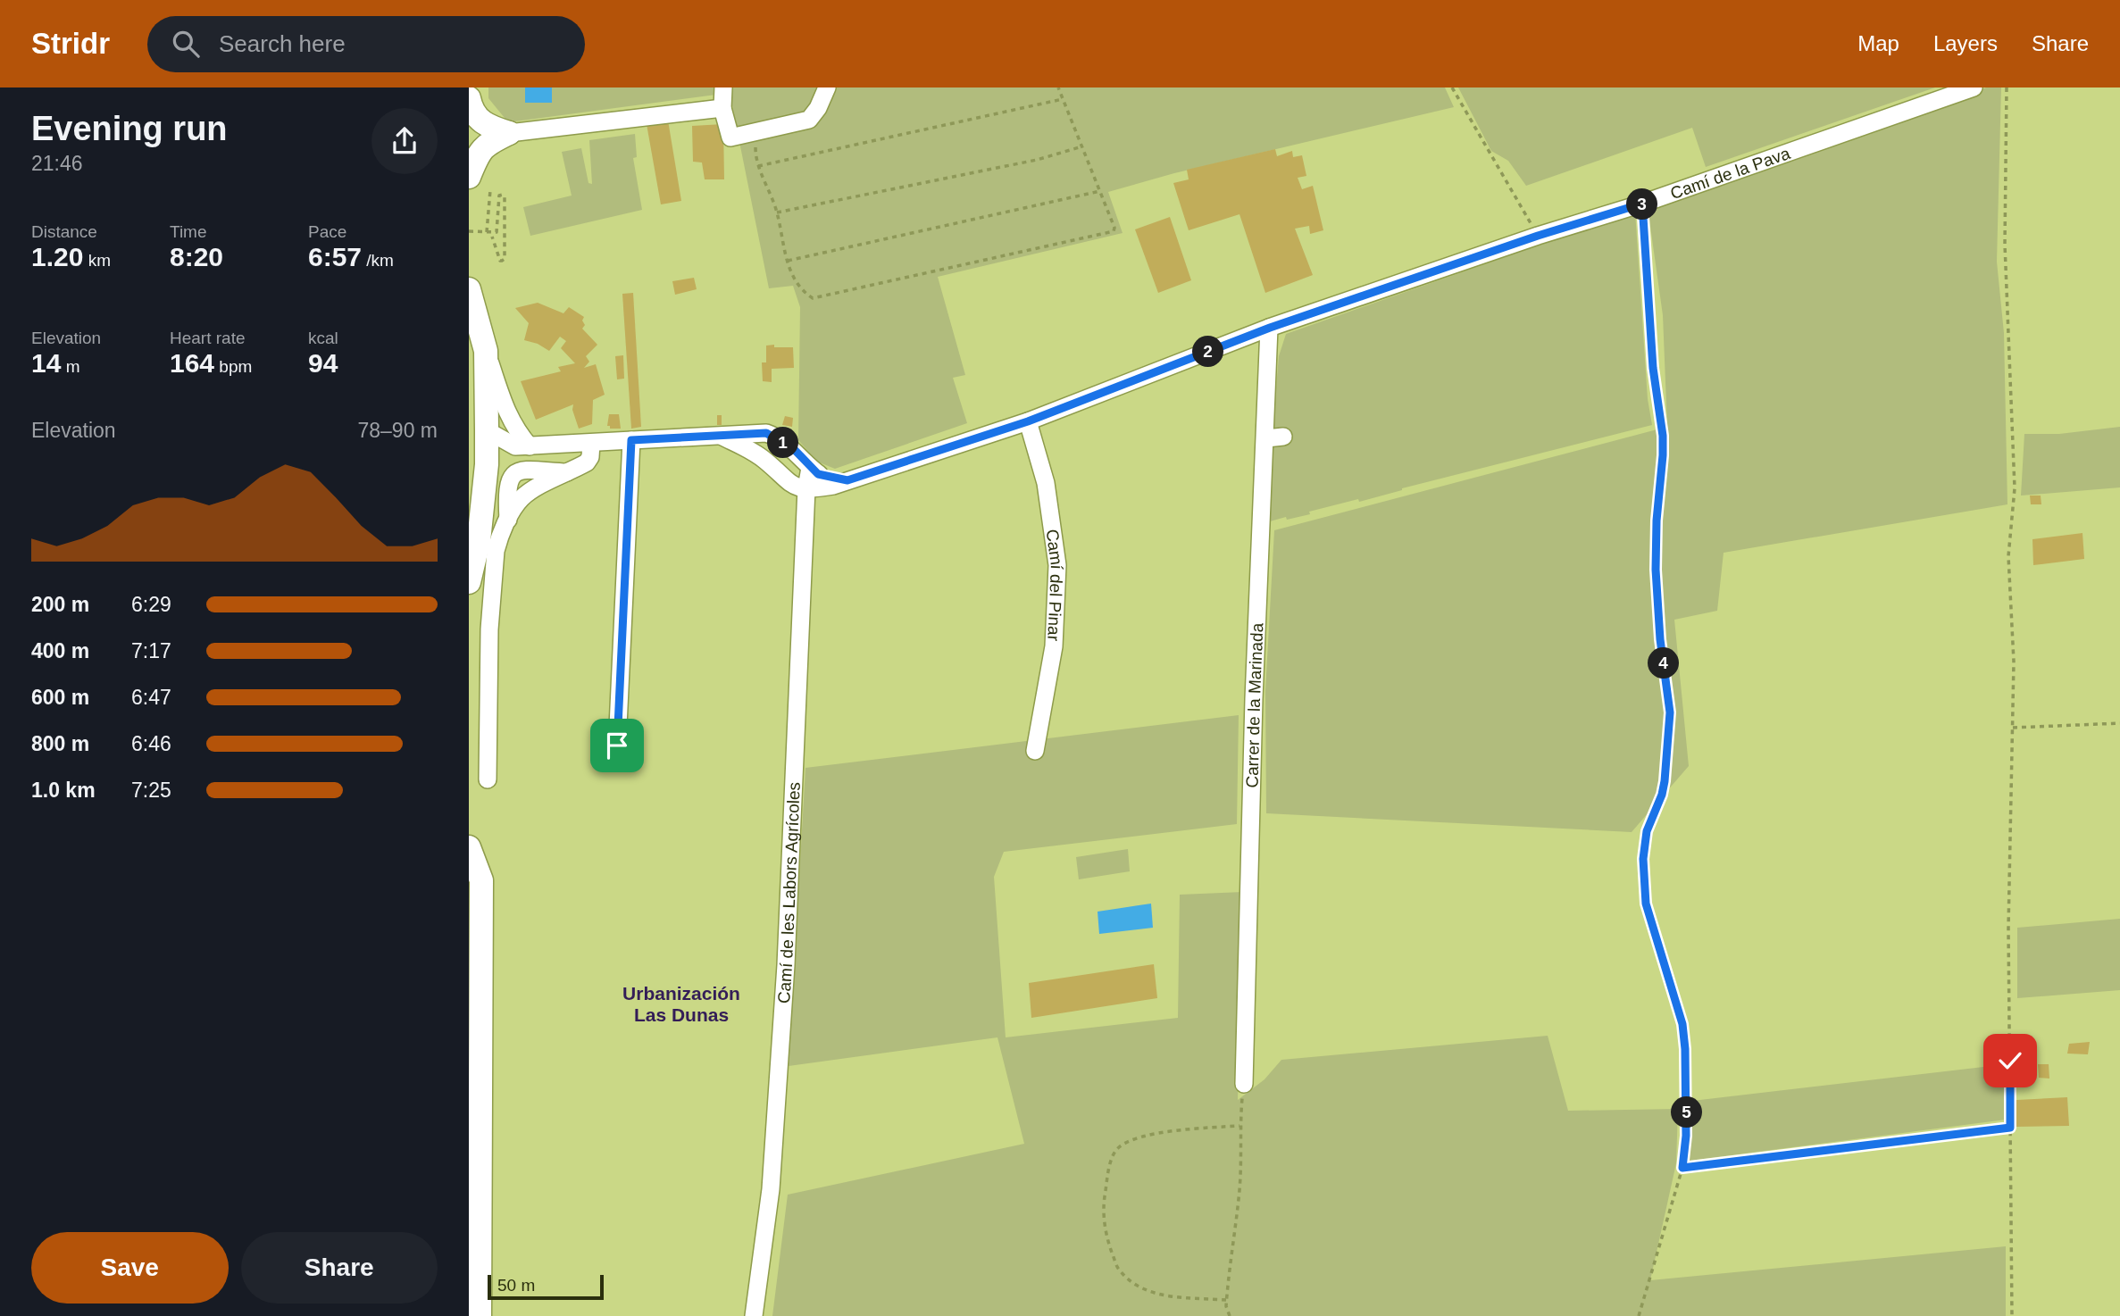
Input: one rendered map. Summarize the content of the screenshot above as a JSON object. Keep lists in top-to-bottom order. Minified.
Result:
{"streets":{"street":["Camí de la Pava","Camí del Pinar","Carrer de la Marinada","Camí de les Labors Agrícoles"]},"crossings":[["Camí de la Pava","Camí del Pinar"],["Camí de la Pava","Carrer de la Marinada"],["Camí de la Pava","Camí de les Labors Agrícoles"]],"districts":["Urbanización Las Dunas"],"scale_bar":"50 m","page":{"header":"Stridr","search":"Search here","nav":["Map","Layers","Share"],"heading":["Evening run","21:46"],"pins":["3","2","1","4","5"],"stats":[["Distance","1.20 km"],["Time","8:20"],["Pace","6:57 /km"],["Elevation","14 m"],["Heart rate","164 bpm"],["kcal","94"]],"chart":["Elevation","78–90 m"],"list":[{"name":"200 m","note":"6:29"},{"name":"400 m","note":"7:17"},{"name":"600 m","note":"6:47"},{"name":"800 m","note":"6:46"},{"name":"1.0 km","note":"7:25"}],"buttons":["Save","Share"],"scale":"50 m"}}
